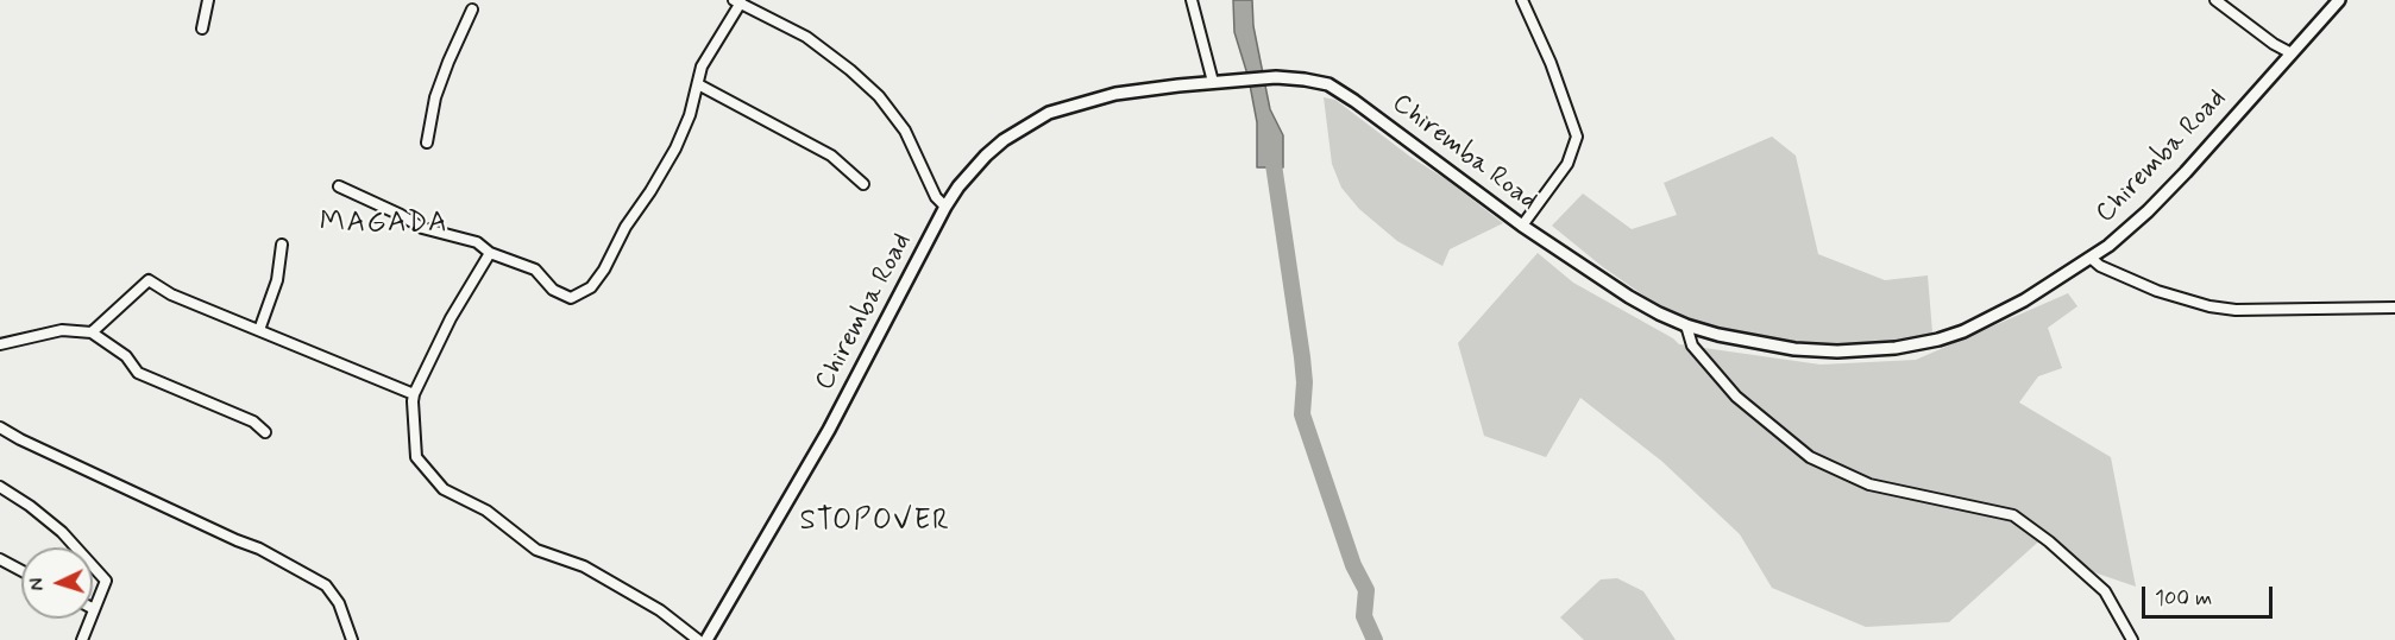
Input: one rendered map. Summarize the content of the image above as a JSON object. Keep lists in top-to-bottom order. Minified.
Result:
{"streets":{"main road":["Chiremba Road"]},"districts":["MAGADA","STOPOVER"],"scale_bar":"100 m","north":"left"}
